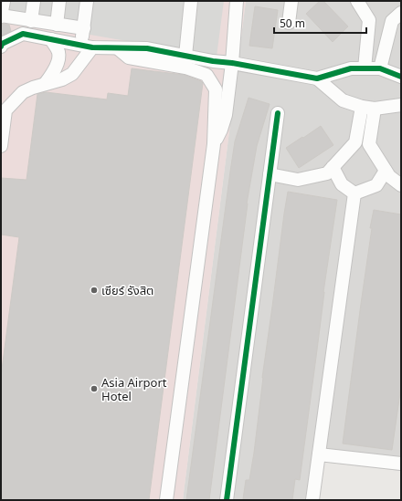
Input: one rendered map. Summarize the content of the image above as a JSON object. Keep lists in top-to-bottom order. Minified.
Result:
{"places":["เซียร์ รังสิต","Asia Airport Hotel"],"scale_bar":"50 m"}
